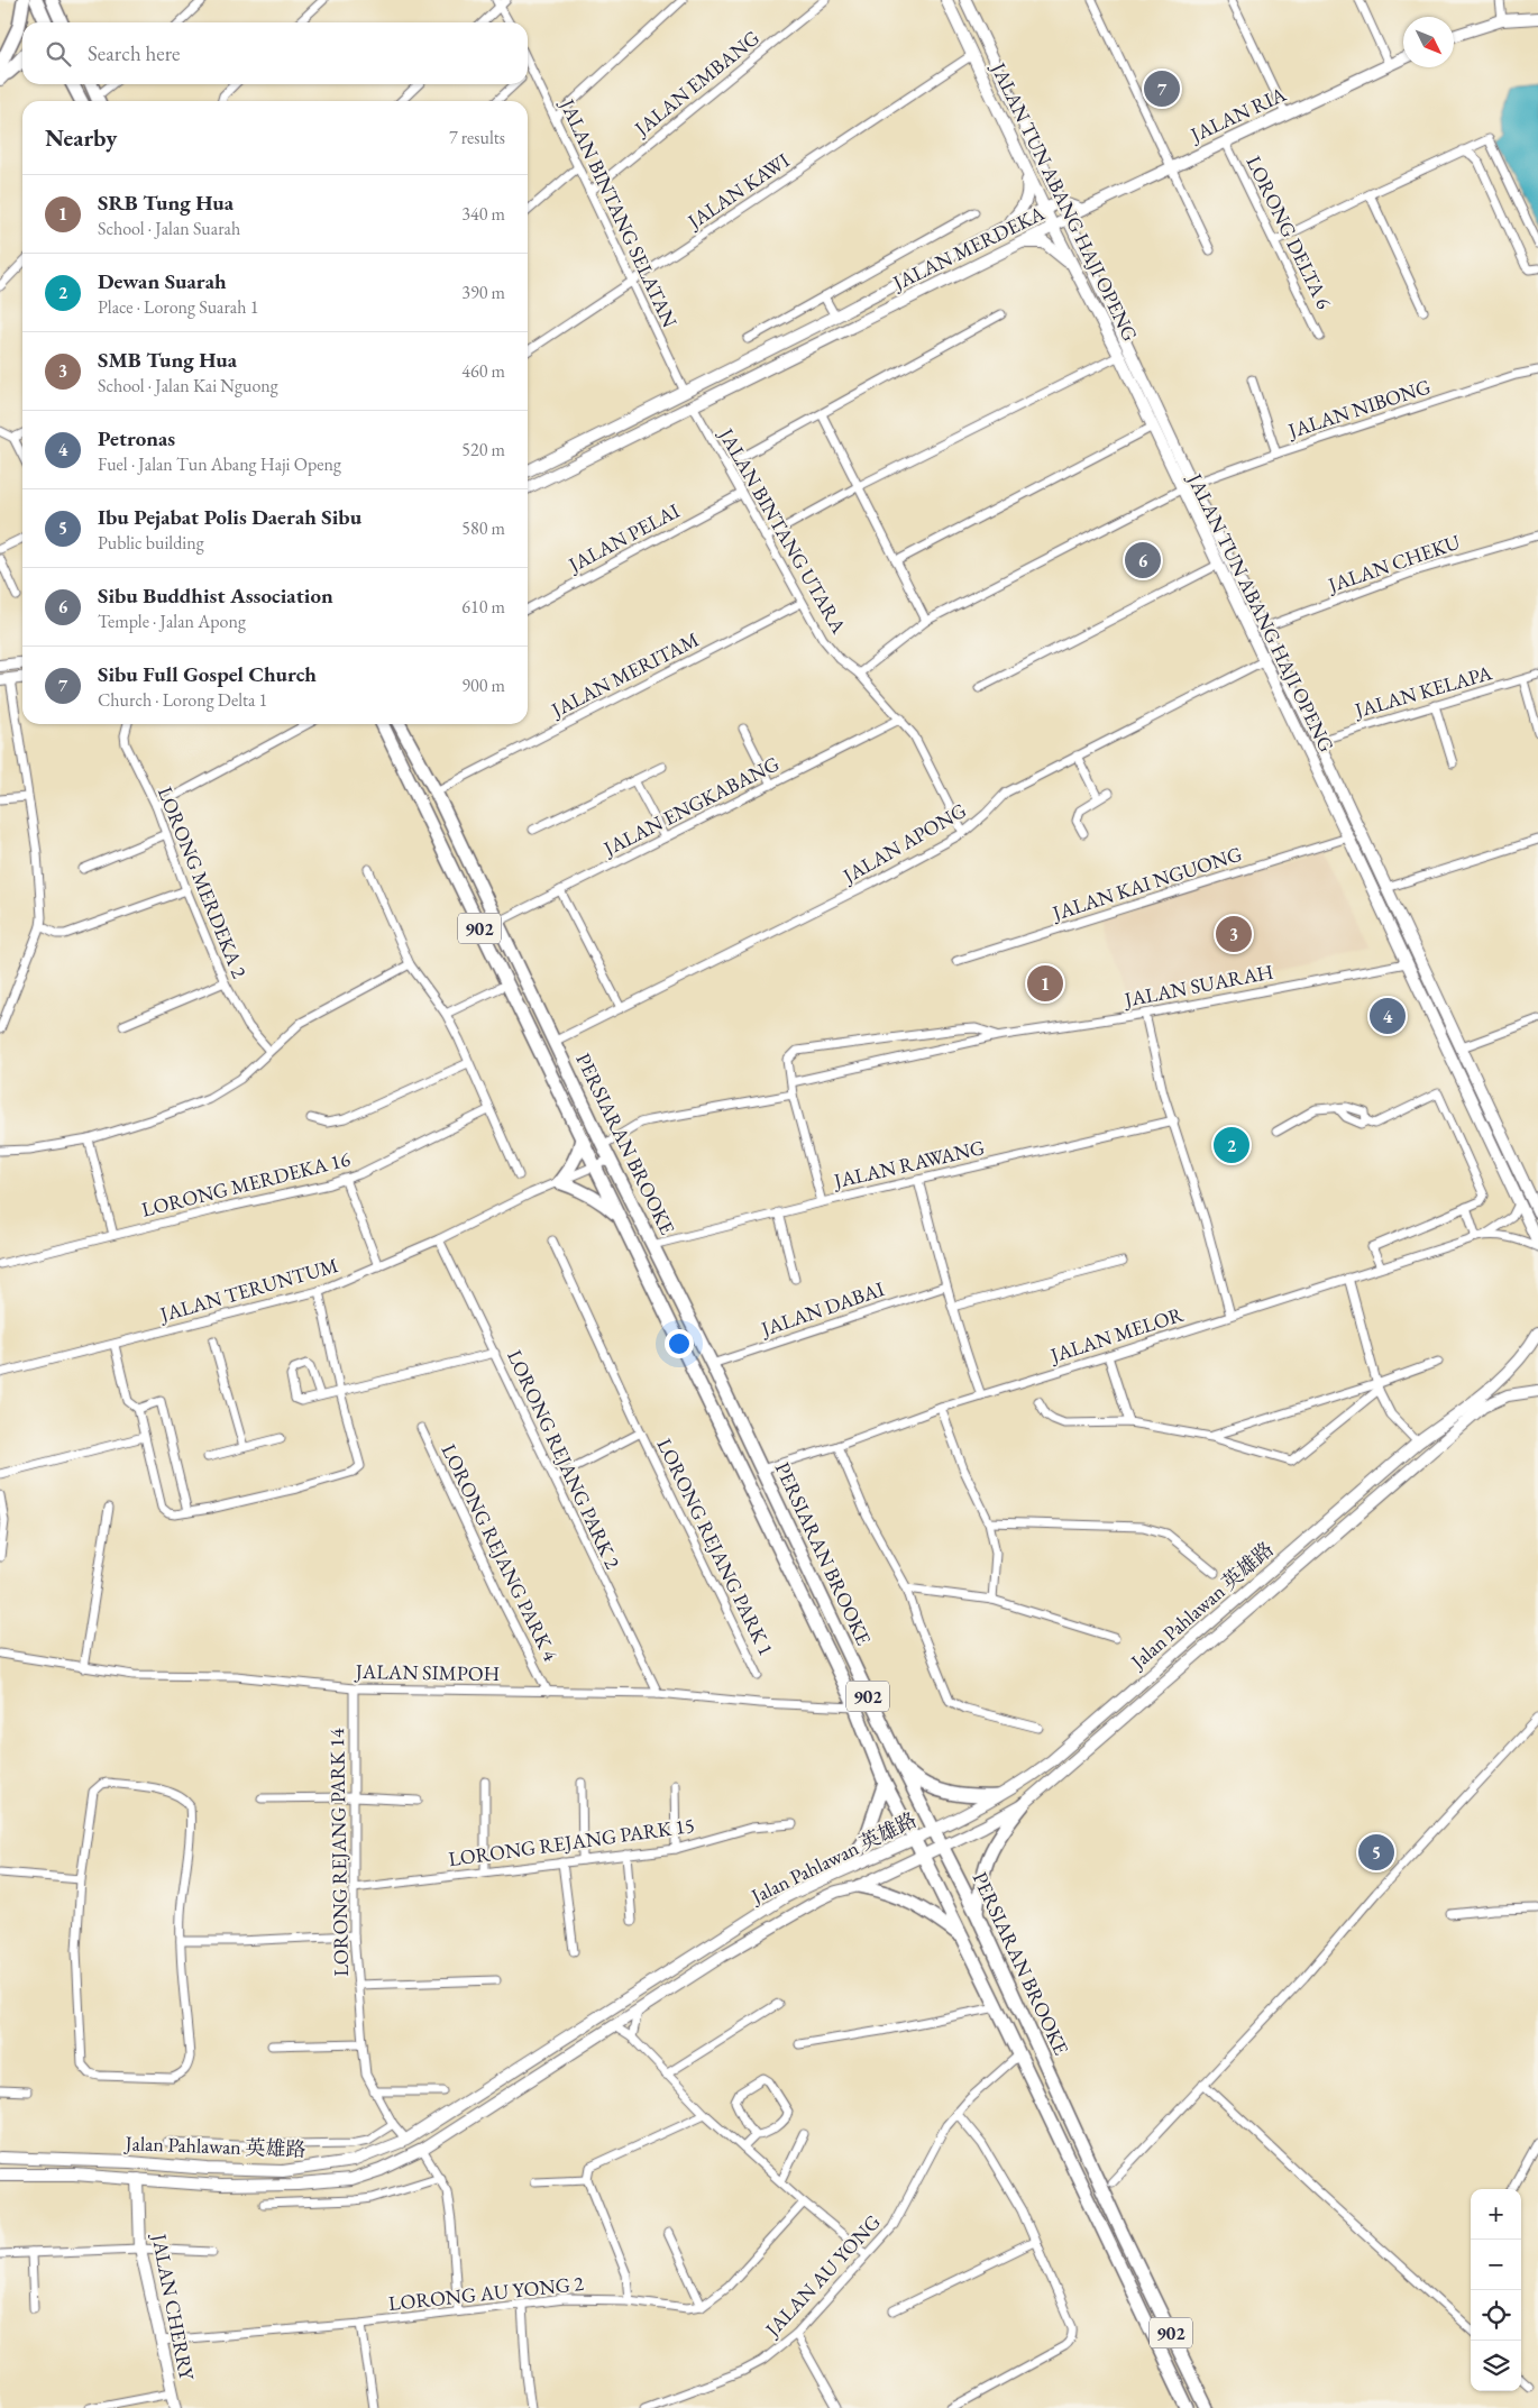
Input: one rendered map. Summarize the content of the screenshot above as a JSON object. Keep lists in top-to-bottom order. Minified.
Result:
{"streets":{"main road":["JALAN RIA","JALAN TUN ABANG HAJI OPENG","JALAN MERDEKA","902","PERSIARAN BROOKE","Jalan Pahlawan 英雄路","JALAN CHERRY"],"street":["JALAN EMBANG","JALAN KAWI","JALAN BINTANG SELATAN","LORONG DELTA 6","JALAN NIBONG","JALAN BINTANG UTARA","JALAN PELAI","JALAN CHEKU","JALAN MERITAM","JALAN KELAPA","JALAN ENGKABANG","JALAN APONG","LORONG MERDEKA 2","JALAN KAI NGUONG","JALAN SUARAH","JALAN RAWANG","LORONG MERDEKA 16","JALAN TERUNTUM","JALAN DABAI","JALAN MELOR","LORONG REJANG PARK 2","LORONG REJANG PARK 1","LORONG REJANG PARK 4","JALAN SIMPOH","LORONG REJANG PARK 15","LORONG REJANG PARK 14","JALAN AU YONG","LORONG AU YONG 2"]},"crossings":[["JALAN EMBANG","JALAN BINTANG SELATAN"],["JALAN RIA","LORONG DELTA 6"],["JALAN RIA","JALAN MERDEKA"],["JALAN KAWI","JALAN TUN ABANG HAJI OPENG"],["JALAN KAWI","JALAN BINTANG SELATAN"],["JALAN TUN ABANG HAJI OPENG","JALAN MERDEKA"],["JALAN TUN ABANG HAJI OPENG","JALAN NIBONG"],["JALAN TUN ABANG HAJI OPENG","JALAN CHEKU"],["JALAN TUN ABANG HAJI OPENG","JALAN KELAPA"],["JALAN TUN ABANG HAJI OPENG","JALAN APONG"],["JALAN TUN ABANG HAJI OPENG","JALAN KAI NGUONG"],["JALAN TUN ABANG HAJI OPENG","JALAN SUARAH"],["JALAN TUN ABANG HAJI OPENG","JALAN MELOR"],["JALAN BINTANG SELATAN","JALAN MERDEKA"],["JALAN MERDEKA","JALAN BINTANG UTARA"],["JALAN BINTANG UTARA","JALAN PELAI"],["JALAN BINTANG UTARA","JALAN MERITAM"],["JALAN BINTANG UTARA","JALAN ENGKABANG"],["JALAN BINTANG UTARA","JALAN APONG"],["JALAN MERITAM","PERSIARAN BROOKE"],["JALAN ENGKABANG","PERSIARAN BROOKE"],["JALAN APONG","PERSIARAN BROOKE"],["JALAN SUARAH","JALAN RAWANG"],["PERSIARAN BROOKE","JALAN RAWANG"],["PERSIARAN BROOKE","JALAN TERUNTUM"],["PERSIARAN BROOKE","JALAN DABAI"],["PERSIARAN BROOKE","JALAN MELOR"],["PERSIARAN BROOKE","Jalan Pahlawan 英雄路"],["PERSIARAN BROOKE","JALAN SIMPOH"],["PERSIARAN BROOKE","JALAN AU YONG"],["JALAN TERUNTUM","LORONG REJANG PARK 2"],["LORONG REJANG PARK 2","LORONG REJANG PARK 1"],["LORONG REJANG PARK 2","JALAN SIMPOH"],["LORONG REJANG PARK 4","JALAN SIMPOH"],["Jalan Pahlawan 英雄路","LORONG REJANG PARK 14"],["Jalan Pahlawan 英雄路","JALAN CHERRY"],["JALAN SIMPOH","LORONG REJANG PARK 14"],["LORONG REJANG PARK 15","LORONG REJANG PARK 14"],["LORONG AU YONG 2","JALAN CHERRY"]],"north":"bottom right","page":{"search":"Search here","pins":["7","6","3","1","4","2","5"],"heading":["Nearby","7 results"],"list":[{"mark":"1","name":"SRB Tung Hua","note":"School · Jalan Suarah","value":"340 m"},{"mark":"2","name":"Dewan Suarah","note":"Place · Lorong Suarah 1","value":"390 m"},{"mark":"3","name":"SMB Tung Hua","note":"School · Jalan Kai Nguong","value":"460 m"},{"mark":"4","name":"Petronas","note":"Fuel · Jalan Tun Abang Haji Openg","value":"520 m"},{"mark":"5","name":"Ibu Pejabat Polis Daerah Sibu","note":"Public building","value":"580 m"},{"mark":"6","name":"Sibu Buddhist Association","note":"Temple · Jalan Apong","value":"610 m"},{"mark":"7","name":"Sibu Full Gospel Church","note":"Church · Lorong Delta 1","value":"900 m"}],"map_buttons":["+","−"]}}
